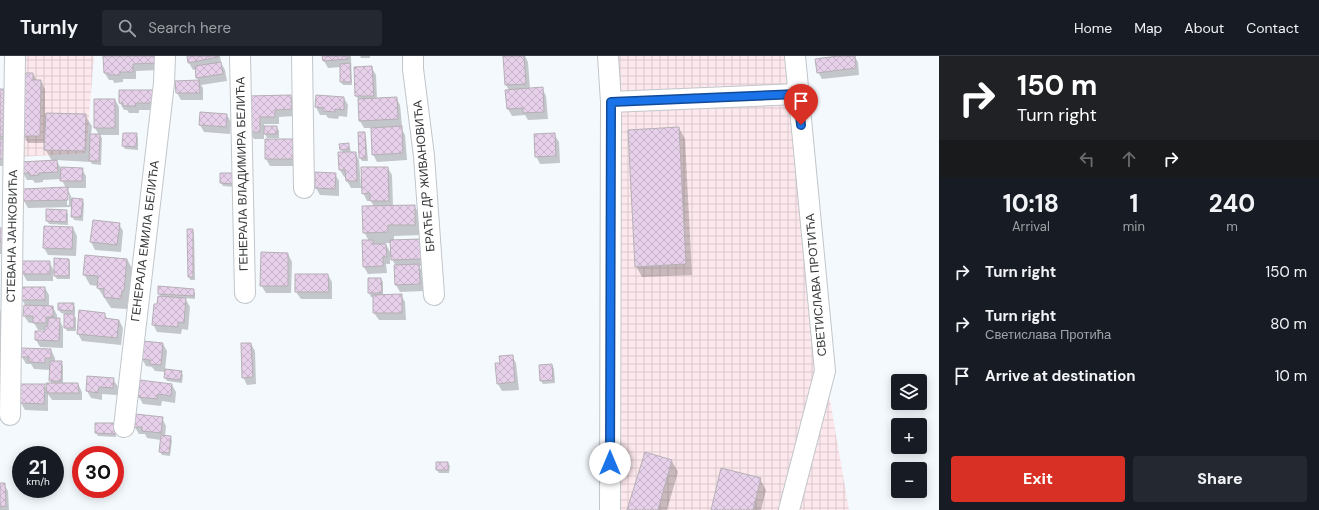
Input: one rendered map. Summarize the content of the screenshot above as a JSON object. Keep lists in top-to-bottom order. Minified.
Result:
{"streets":{"street":["ГЕНЕРАЛА ВЛАДИМИРА БЕЛИЋА","БРАЋЕ ДР ЖИВАНОВИЋА","СТЕВАНА ЈАНКОВИЋА","ГЕНЕРАЛА ЕМИЛА БЕЛИЋА","СВЕТИСЛАВА ПРОТИЋА"]},"page":{"header":"Turnly","search":"Search here","nav":["Home","Map","About","Contact"],"turn":["150 m","Turn right"],"eta":["10:18","Arrival","1","min","240","m"],"list":[{"name":"Turn right","value":"150 m"},{"name":"Turn right","note":"Светислава Протића","value":"80 m"},{"name":"Arrive at destination","value":"10 m"}],"map_buttons":["+","−"],"speed":"21 km/h","limit":"30","buttons":["Exit","Share"]}}
